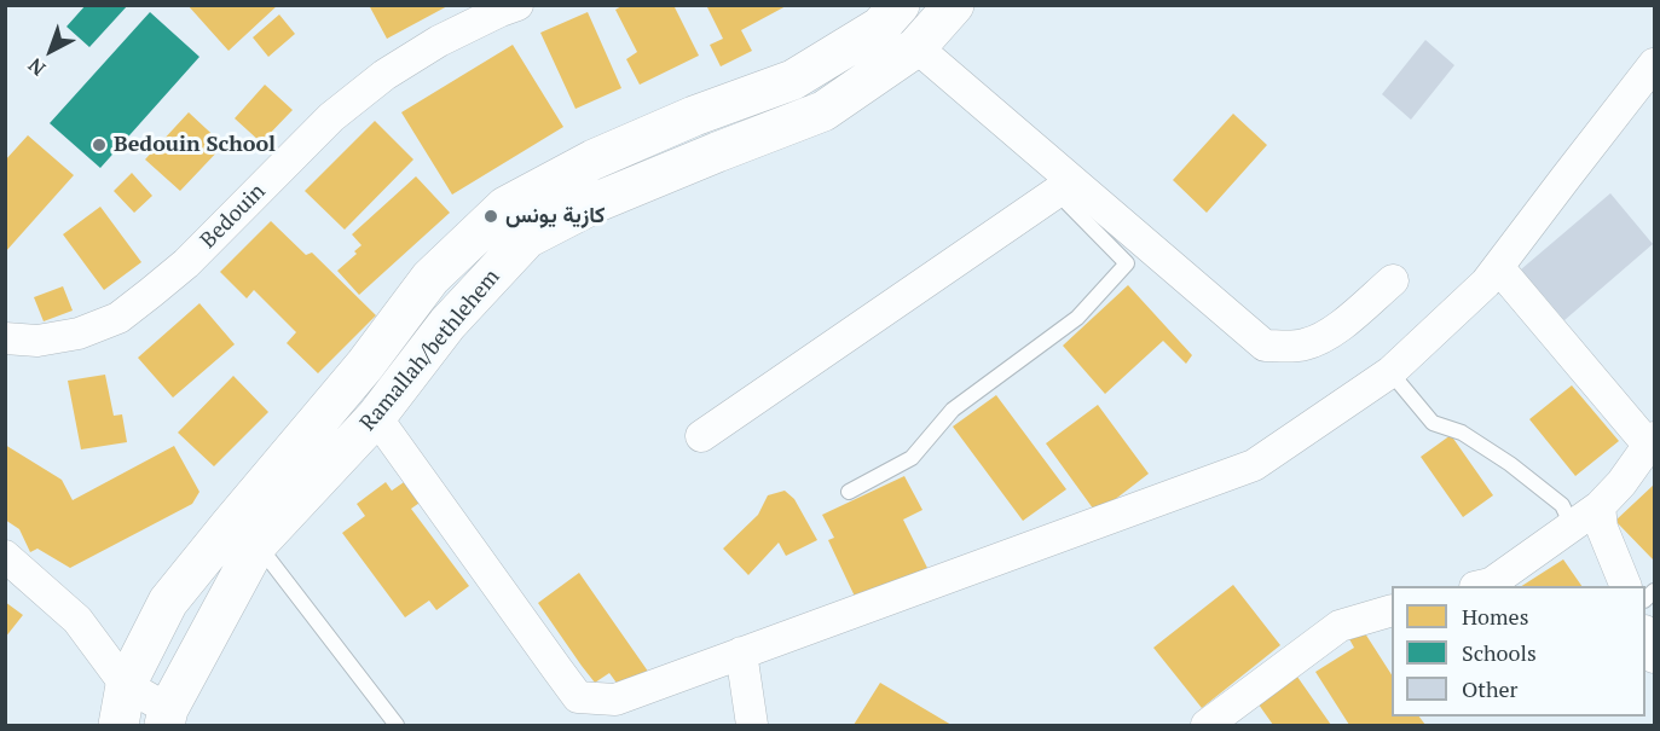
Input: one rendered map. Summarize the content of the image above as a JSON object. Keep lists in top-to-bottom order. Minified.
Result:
{"streets":{"main road":["Ramallah/bethlehem"],"street":["Bedouin"]},"places":["Bedouin School","كازية يونس"],"legend":["Homes","Schools","Other"],"north":"bottom left"}
